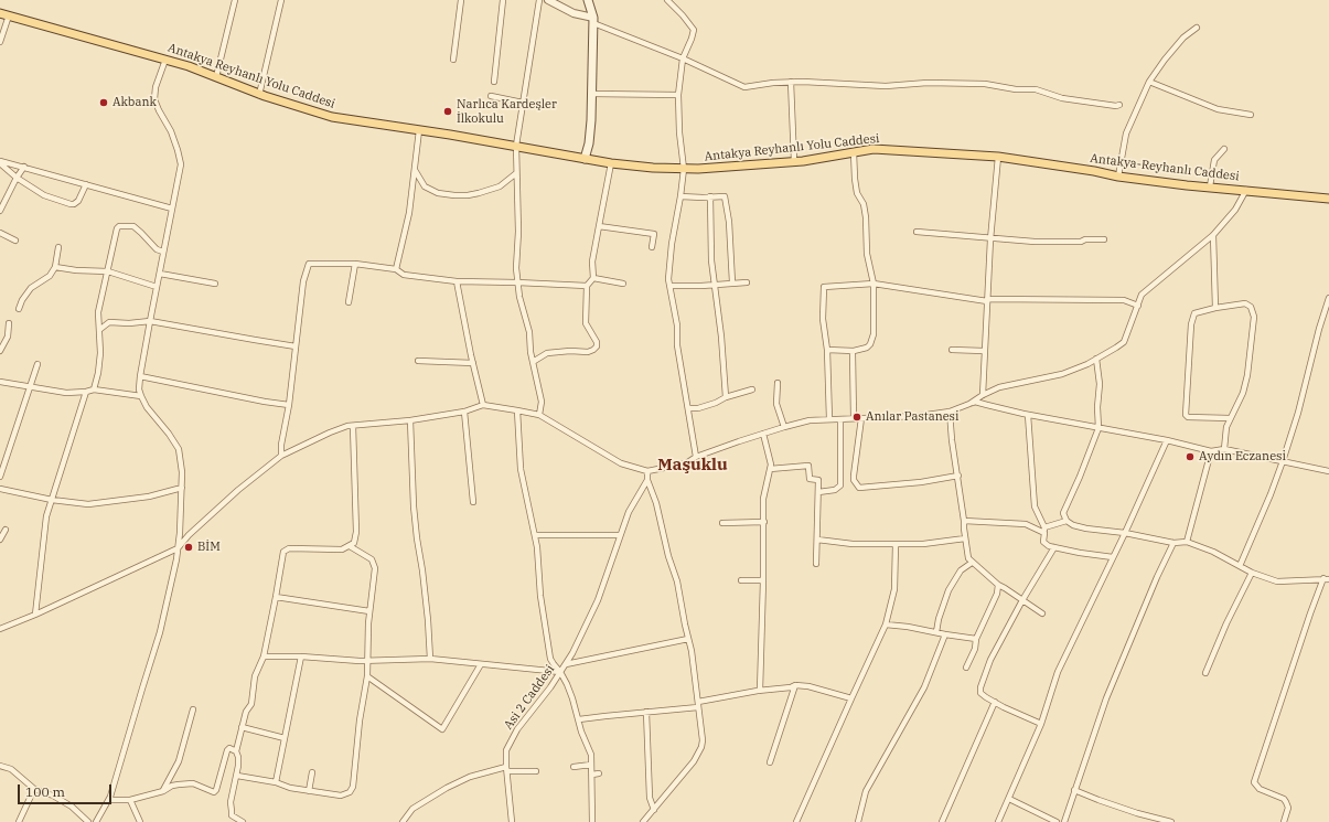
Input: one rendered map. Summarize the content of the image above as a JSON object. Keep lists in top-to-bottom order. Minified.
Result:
{"streets":{"main road":["Antakya Reyhanlı Yolu Caddesi","Antakya-Reyhanlı Caddesi"],"street":["Asi 2 Caddesi"]},"crossings":[["Antakya Reyhanlı Yolu Caddesi","Antakya-Reyhanlı Caddesi"]],"districts":["Maşuklu"],"places":["Akbank","Narlıca Kardeşler İlkokulu","Anılar Pastanesi","Aydın Eczanesi","BİM"],"scale_bar":"100 m"}
